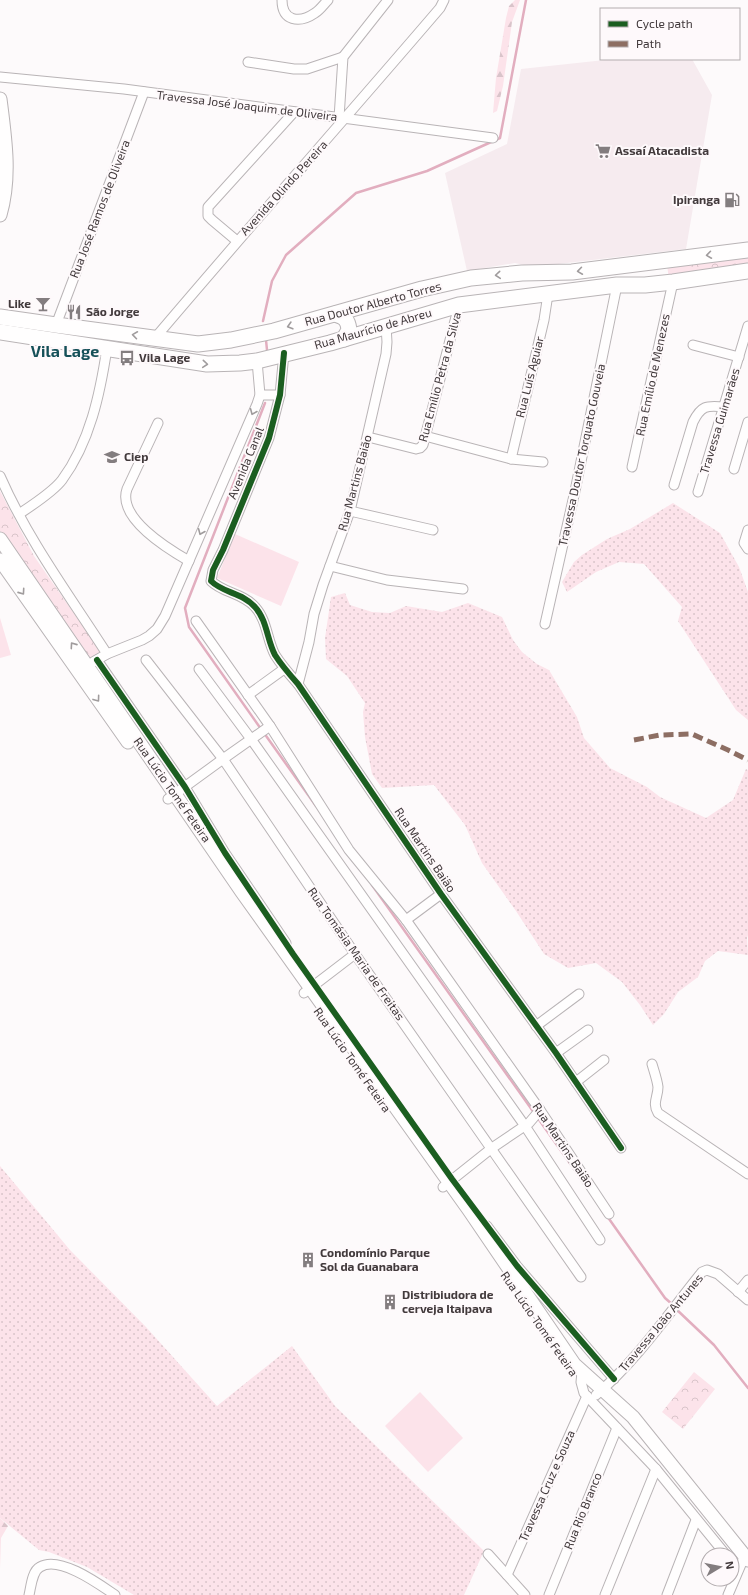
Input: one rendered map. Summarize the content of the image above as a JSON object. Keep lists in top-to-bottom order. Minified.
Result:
{"streets":{"main road":["Rua Doutor Alberto Torres","Rua Maurício de Abreu","Rua Lúcio Tomé Feteira"],"street":["Travessa José Joaquim de Oliveira","Avenida Olindo Pereira","Rua José Ramos de Oliveira","Rua Emílio de Menezes","Rua Emílio Petra da Silva","Rua Luís Aguiar","Travessa Guimarães","Travessa Doutor Torquato Gouveia","Avenida Canal","Rua Martins Baião","Rua Tomásia Maria de Freitas","Travessa João Antunes","Travessa Cruz e Souza","Rua Rio Branco"]},"crossings":[["Travessa José Joaquim de Oliveira","Avenida Olindo Pereira"],["Travessa José Joaquim de Oliveira","Rua José Ramos de Oliveira"],["Avenida Olindo Pereira","Rua Doutor Alberto Torres"],["Rua José Ramos de Oliveira","Rua Doutor Alberto Torres"],["Rua Maurício de Abreu","Rua Emílio de Menezes"],["Rua Maurício de Abreu","Rua Emílio Petra da Silva"],["Rua Maurício de Abreu","Rua Luís Aguiar"],["Rua Maurício de Abreu","Travessa Doutor Torquato Gouveia"],["Rua Maurício de Abreu","Avenida Canal"],["Rua Maurício de Abreu","Rua Martins Baião"],["Rua Emílio Petra da Silva","Rua Martins Baião"],["Avenida Canal","Rua Martins Baião"],["Avenida Canal","Rua Lúcio Tomé Feteira"],["Rua Lúcio Tomé Feteira","Travessa João Antunes"],["Rua Lúcio Tomé Feteira","Travessa Cruz e Souza"],["Rua Lúcio Tomé Feteira","Rua Rio Branco"],["Travessa João Antunes","Travessa Cruz e Souza"]],"one_way":["Rua Doutor Alberto Torres"],"districts":["Vila Lage"],"places":{"supermarket":["Assaí Atacadista"],"fuel station":["Ipiranga"],"bar":["Like"],"restaurant":["São Jorge"],"bus stop":["Vila Lage"],"school or university":["Ciep"],"building":["Condomínio Parque Sol da Guanabara","Distribiudora de cerveja Itaipava"]},"legend":["Cycle path","Path"],"north":"right"}
